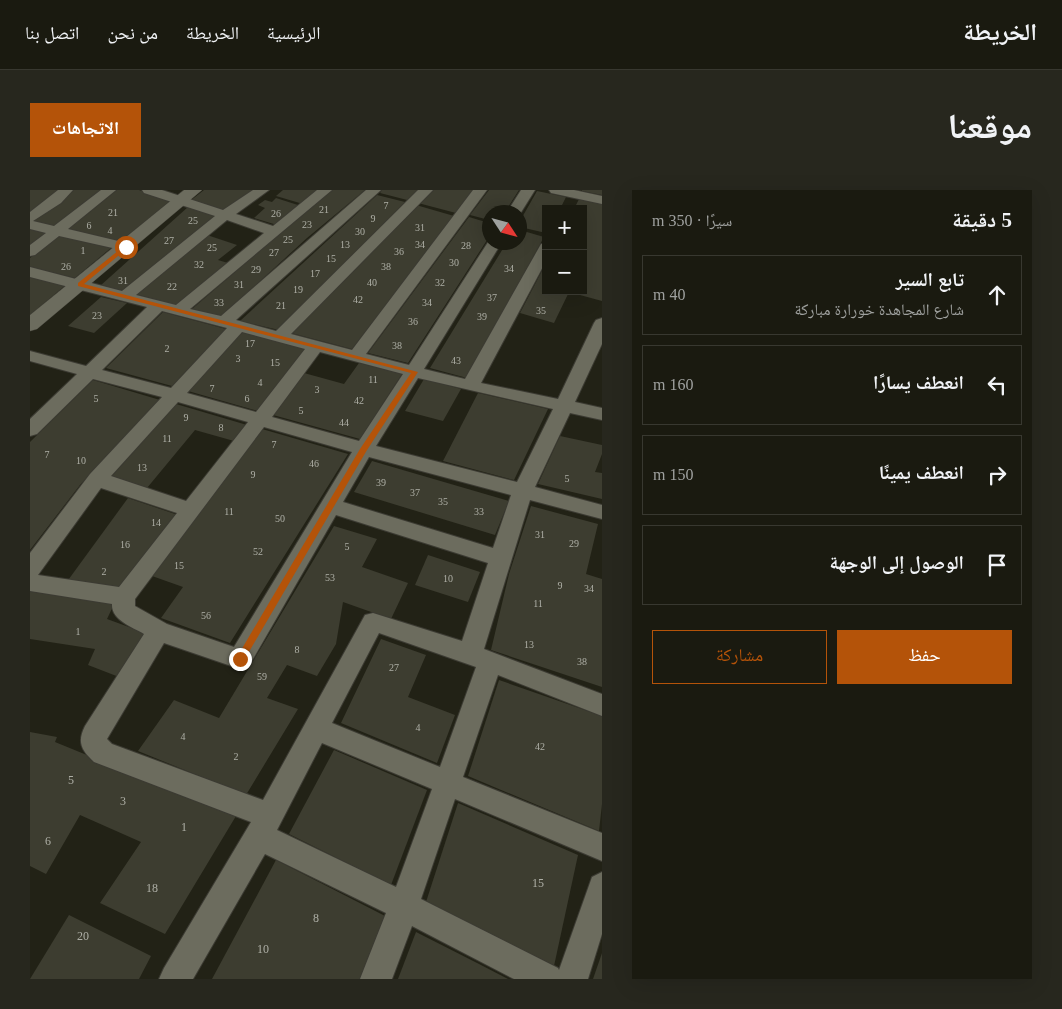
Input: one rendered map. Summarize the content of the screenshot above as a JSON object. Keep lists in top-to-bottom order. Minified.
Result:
{"house_numbers":["7","21","21","26","9","25","23","6","31","4","30","25","27","13","34","28","25","1","36","27","15","30","32","26","38","34","29","17","31","40","32","31","22","19","37","42","33","34","21","35","23","39","36","17","38","2","3","43","15","11","4","7","3","5","6","42","5","9","44","8","11","7","7","10","46","13","9","5","39","37","35","11","33","50","14","31","29","16","5","52","15","2","53","10","9","34","11","56","1","13","8","38","27","59","4","4","42","2","5","3","1","6","15","18","8","20","10"],"north":"bottom right","page":{"header":"الخريطة","nav":["الرئيسية","الخريطة","من نحن","اتصل بنا"],"title":"موقعنا","buttons":["الاتجاهات",["حفظ","مشاركة"]],"heading":["5 دقيقة","سيرًا · 350 m"],"map_buttons":["+","−"],"list":[["تابع السير","شارع المجاهدة خورارة مباركة","40 m"],["انعطف يسارًا","160 m"],["انعطف يمينًا","150 m"],"الوصول إلى الوجهة"]}}
